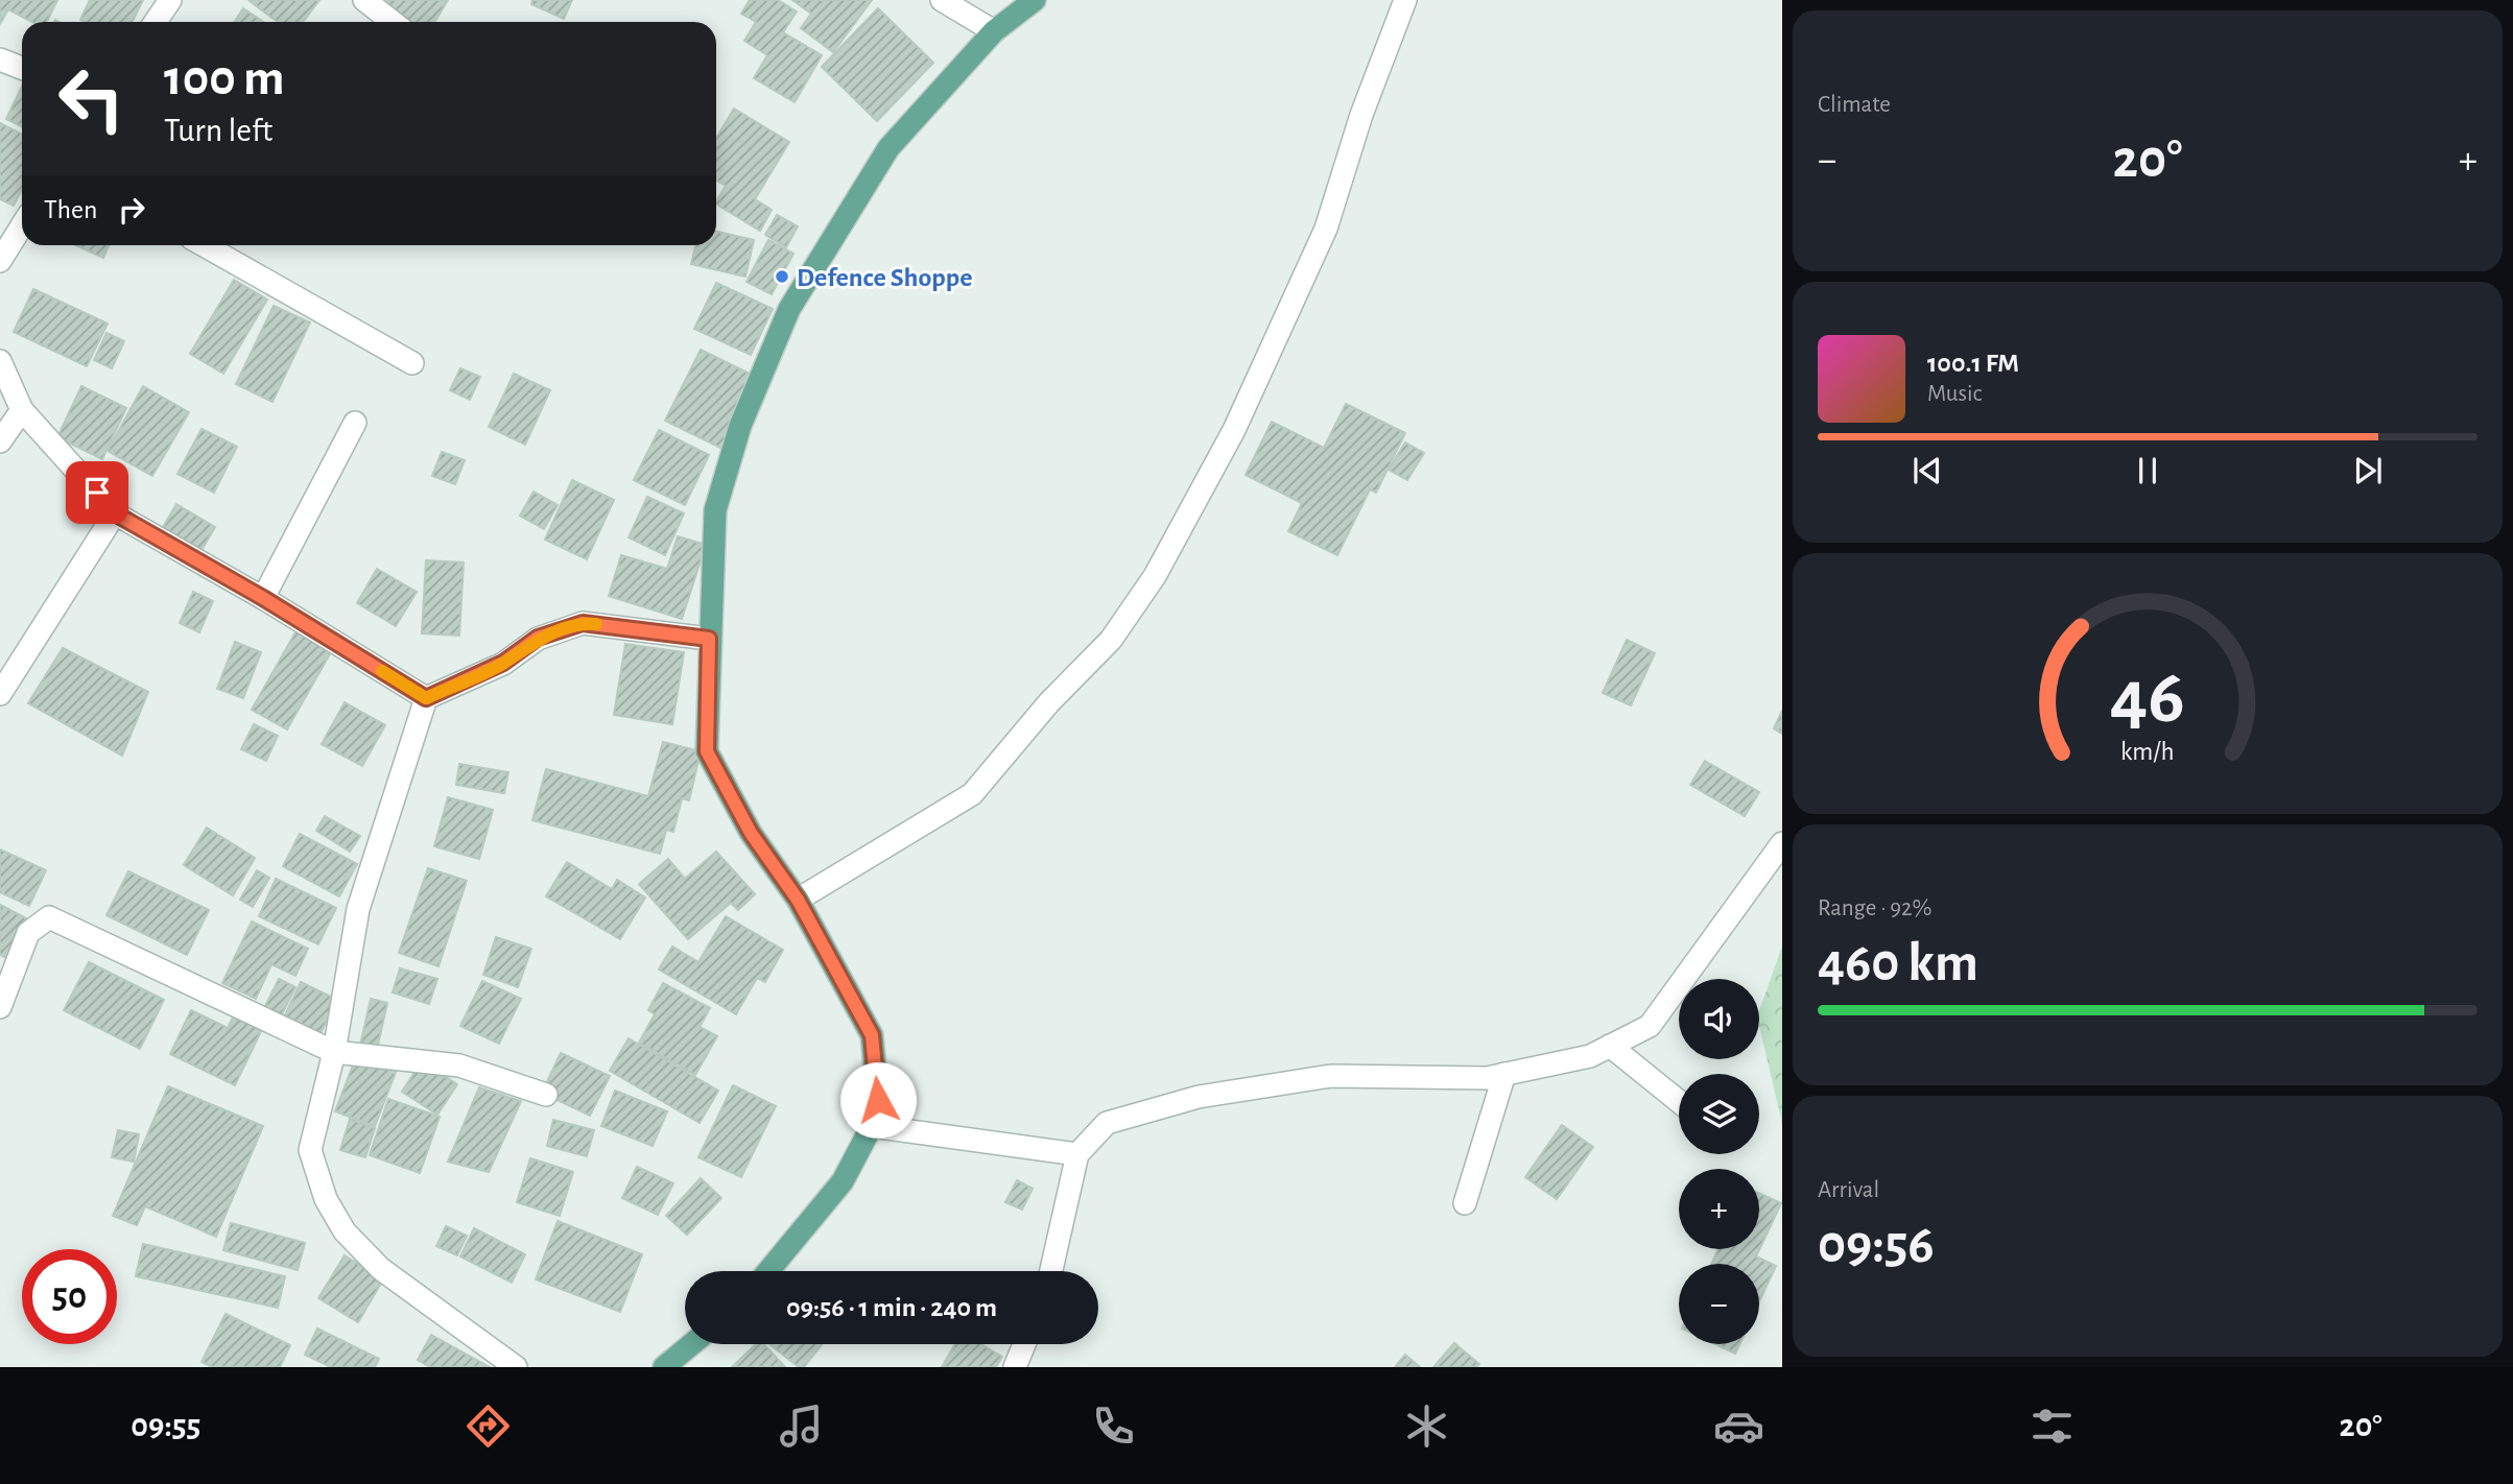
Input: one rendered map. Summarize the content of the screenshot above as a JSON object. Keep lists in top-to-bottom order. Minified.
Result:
{"places":["Defence Shoppe"],"page":{"tile":["Climate",["Range · 92%","460 km"],["Arrival","09:56"]],"turn":["100 m","Turn left"],"heat":["−","20°","+"],"then":"Then","song":["100.1 FM","Music"],"map_buttons":["+","−"],"limit":"50","trip":"09:56 · 1 min · 240 m","tabs":["09:55","20°"],"gauge":["46","km/h"]}}
